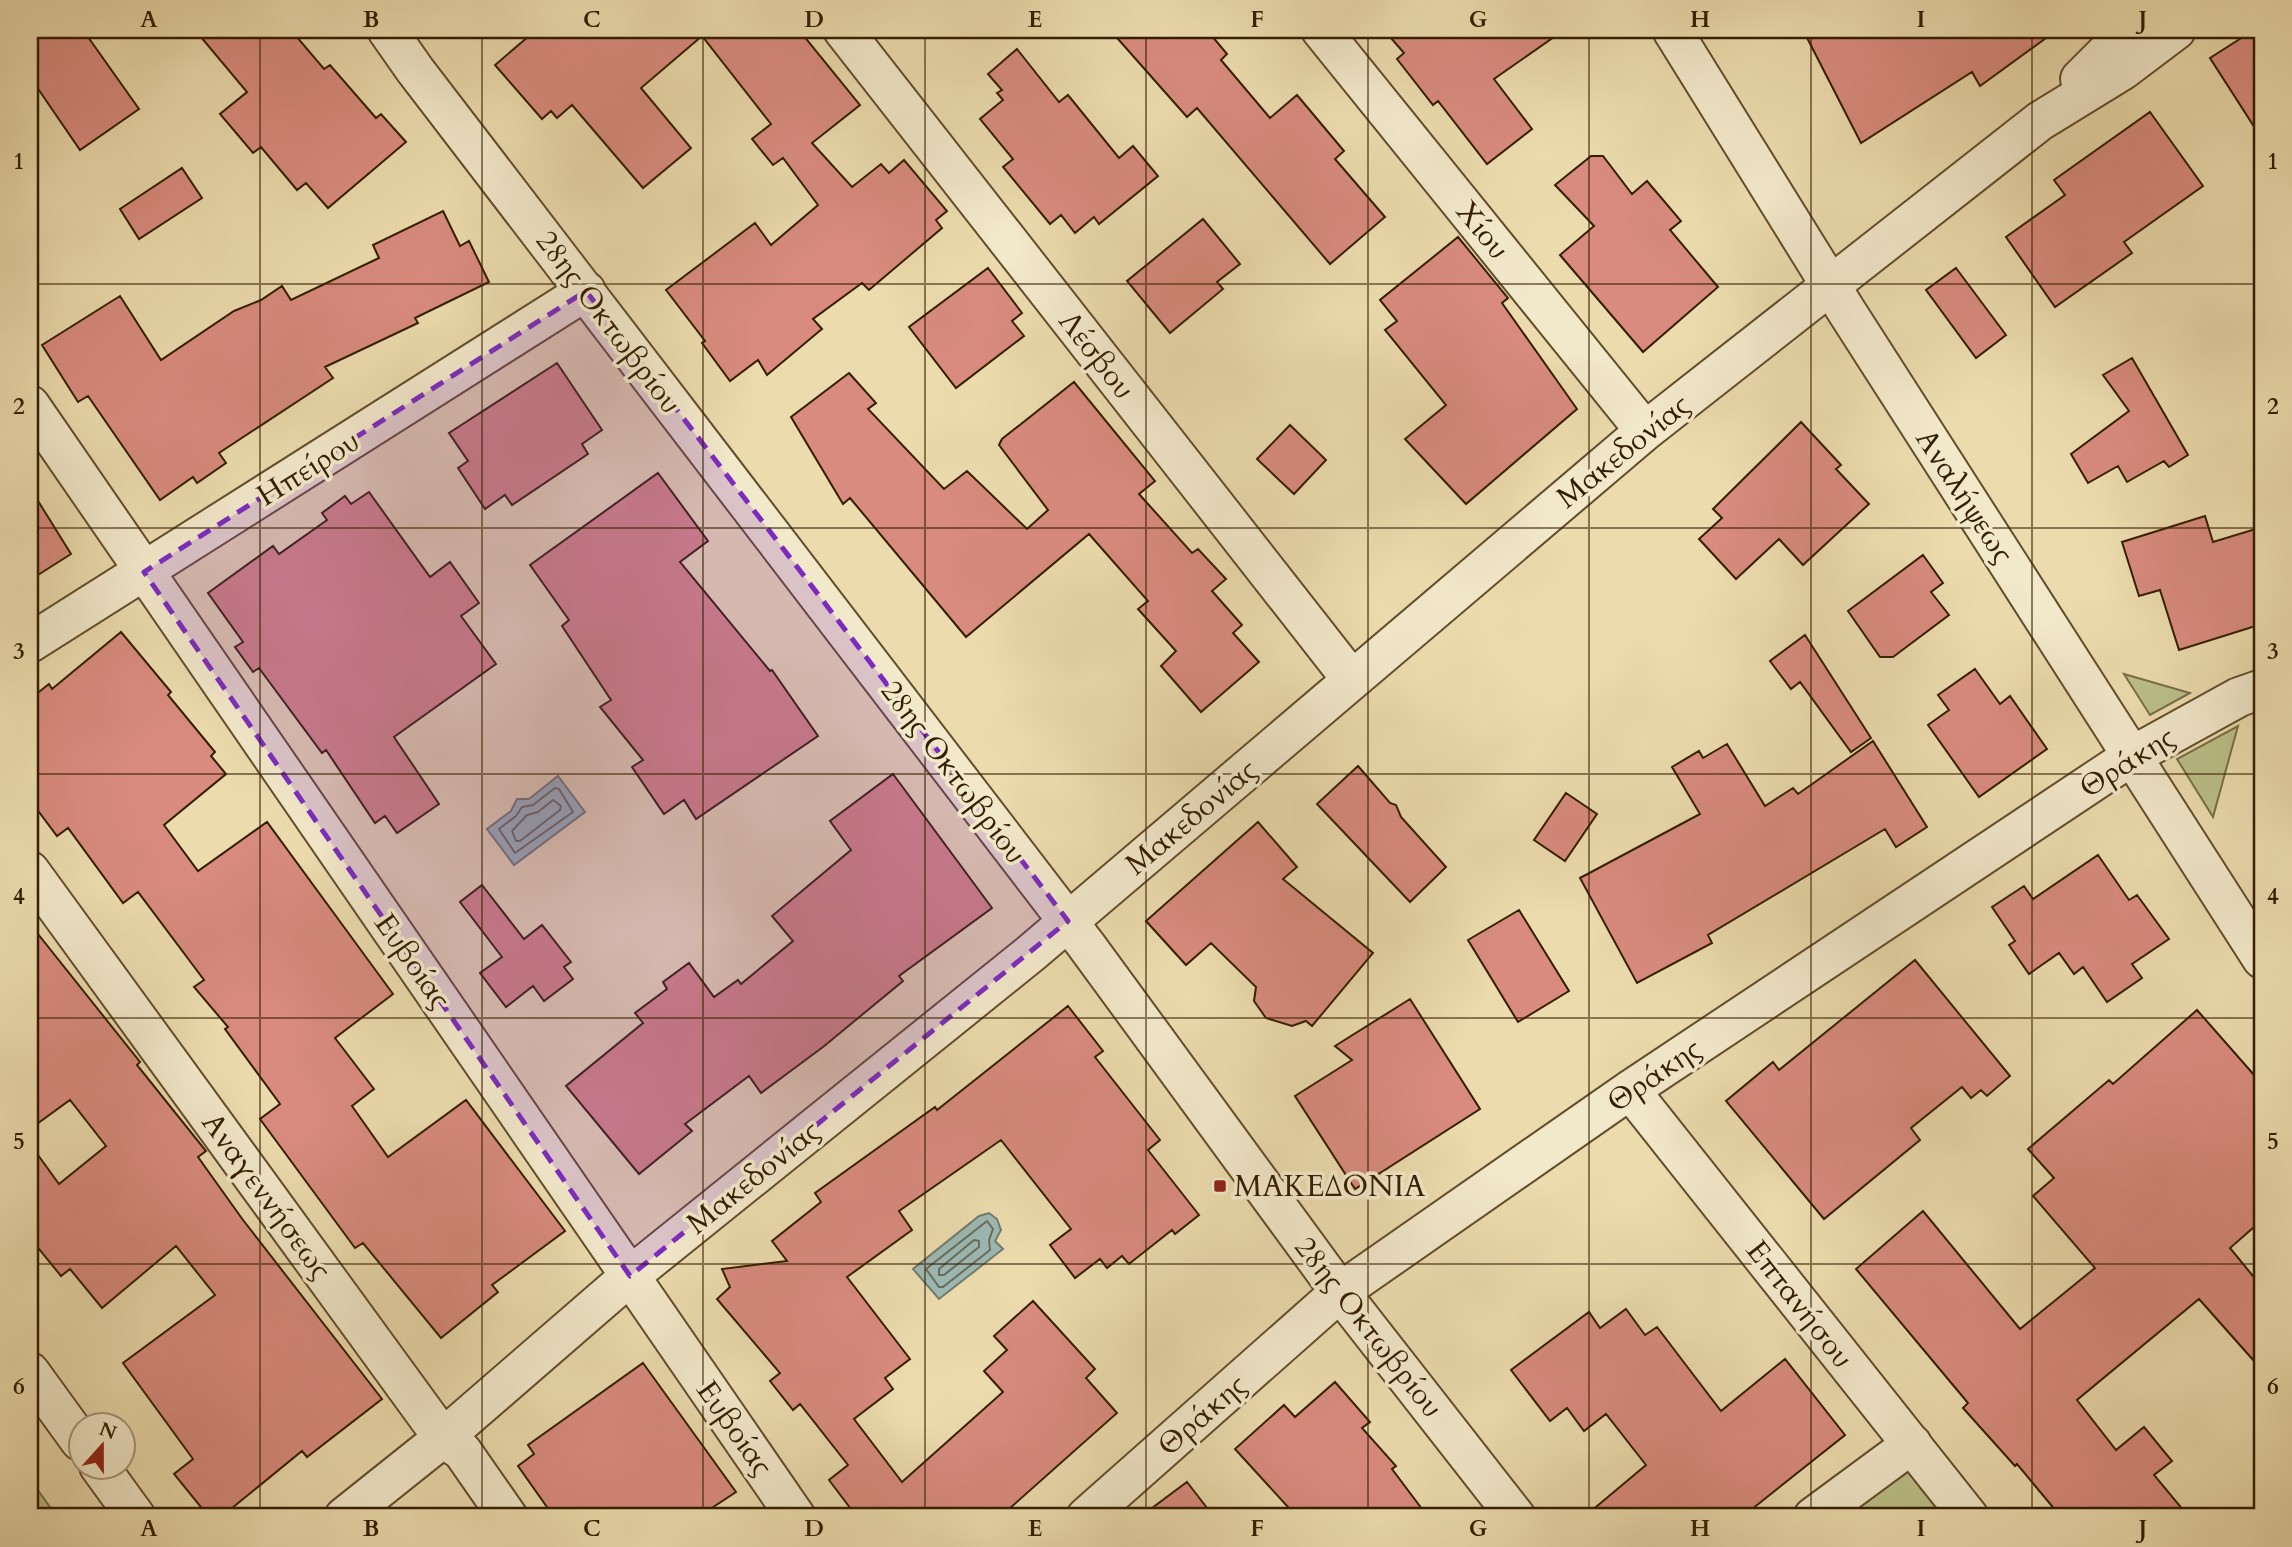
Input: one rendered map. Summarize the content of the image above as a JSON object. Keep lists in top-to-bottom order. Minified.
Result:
{"streets":{"street":["Χίου","28ης Οκτωβρίου","Λέσβου","Μακεδονίας","Ηπείρου","Αναλήψεως","Θράκης","Ευβοίας","Αναγεννήσεως","Επτανήσου"]},"crossings":[["Χίου","Μακεδονίας"],["28ης Οκτωβρίου","Μακεδονίας"],["28ης Οκτωβρίου","Ηπείρου"],["28ης Οκτωβρίου","Θράκης"],["Λέσβου","Μακεδονίας"],["Μακεδονίας","Αναλήψεως"],["Μακεδονίας","Ευβοίας"],["Μακεδονίας","Αναγεννήσεως"],["Ηπείρου","Ευβοίας"],["Αναλήψεως","Θράκης"],["Θράκης","Επτανήσου"]],"places":{"transit":["ΜΑΚΕΔΟΝΙΑ"]},"north":"top","grid":{"columns":["A","B","C","D","E","F","G","H","I","J"],"rows":["1","2","3","4","5","6"]}}
